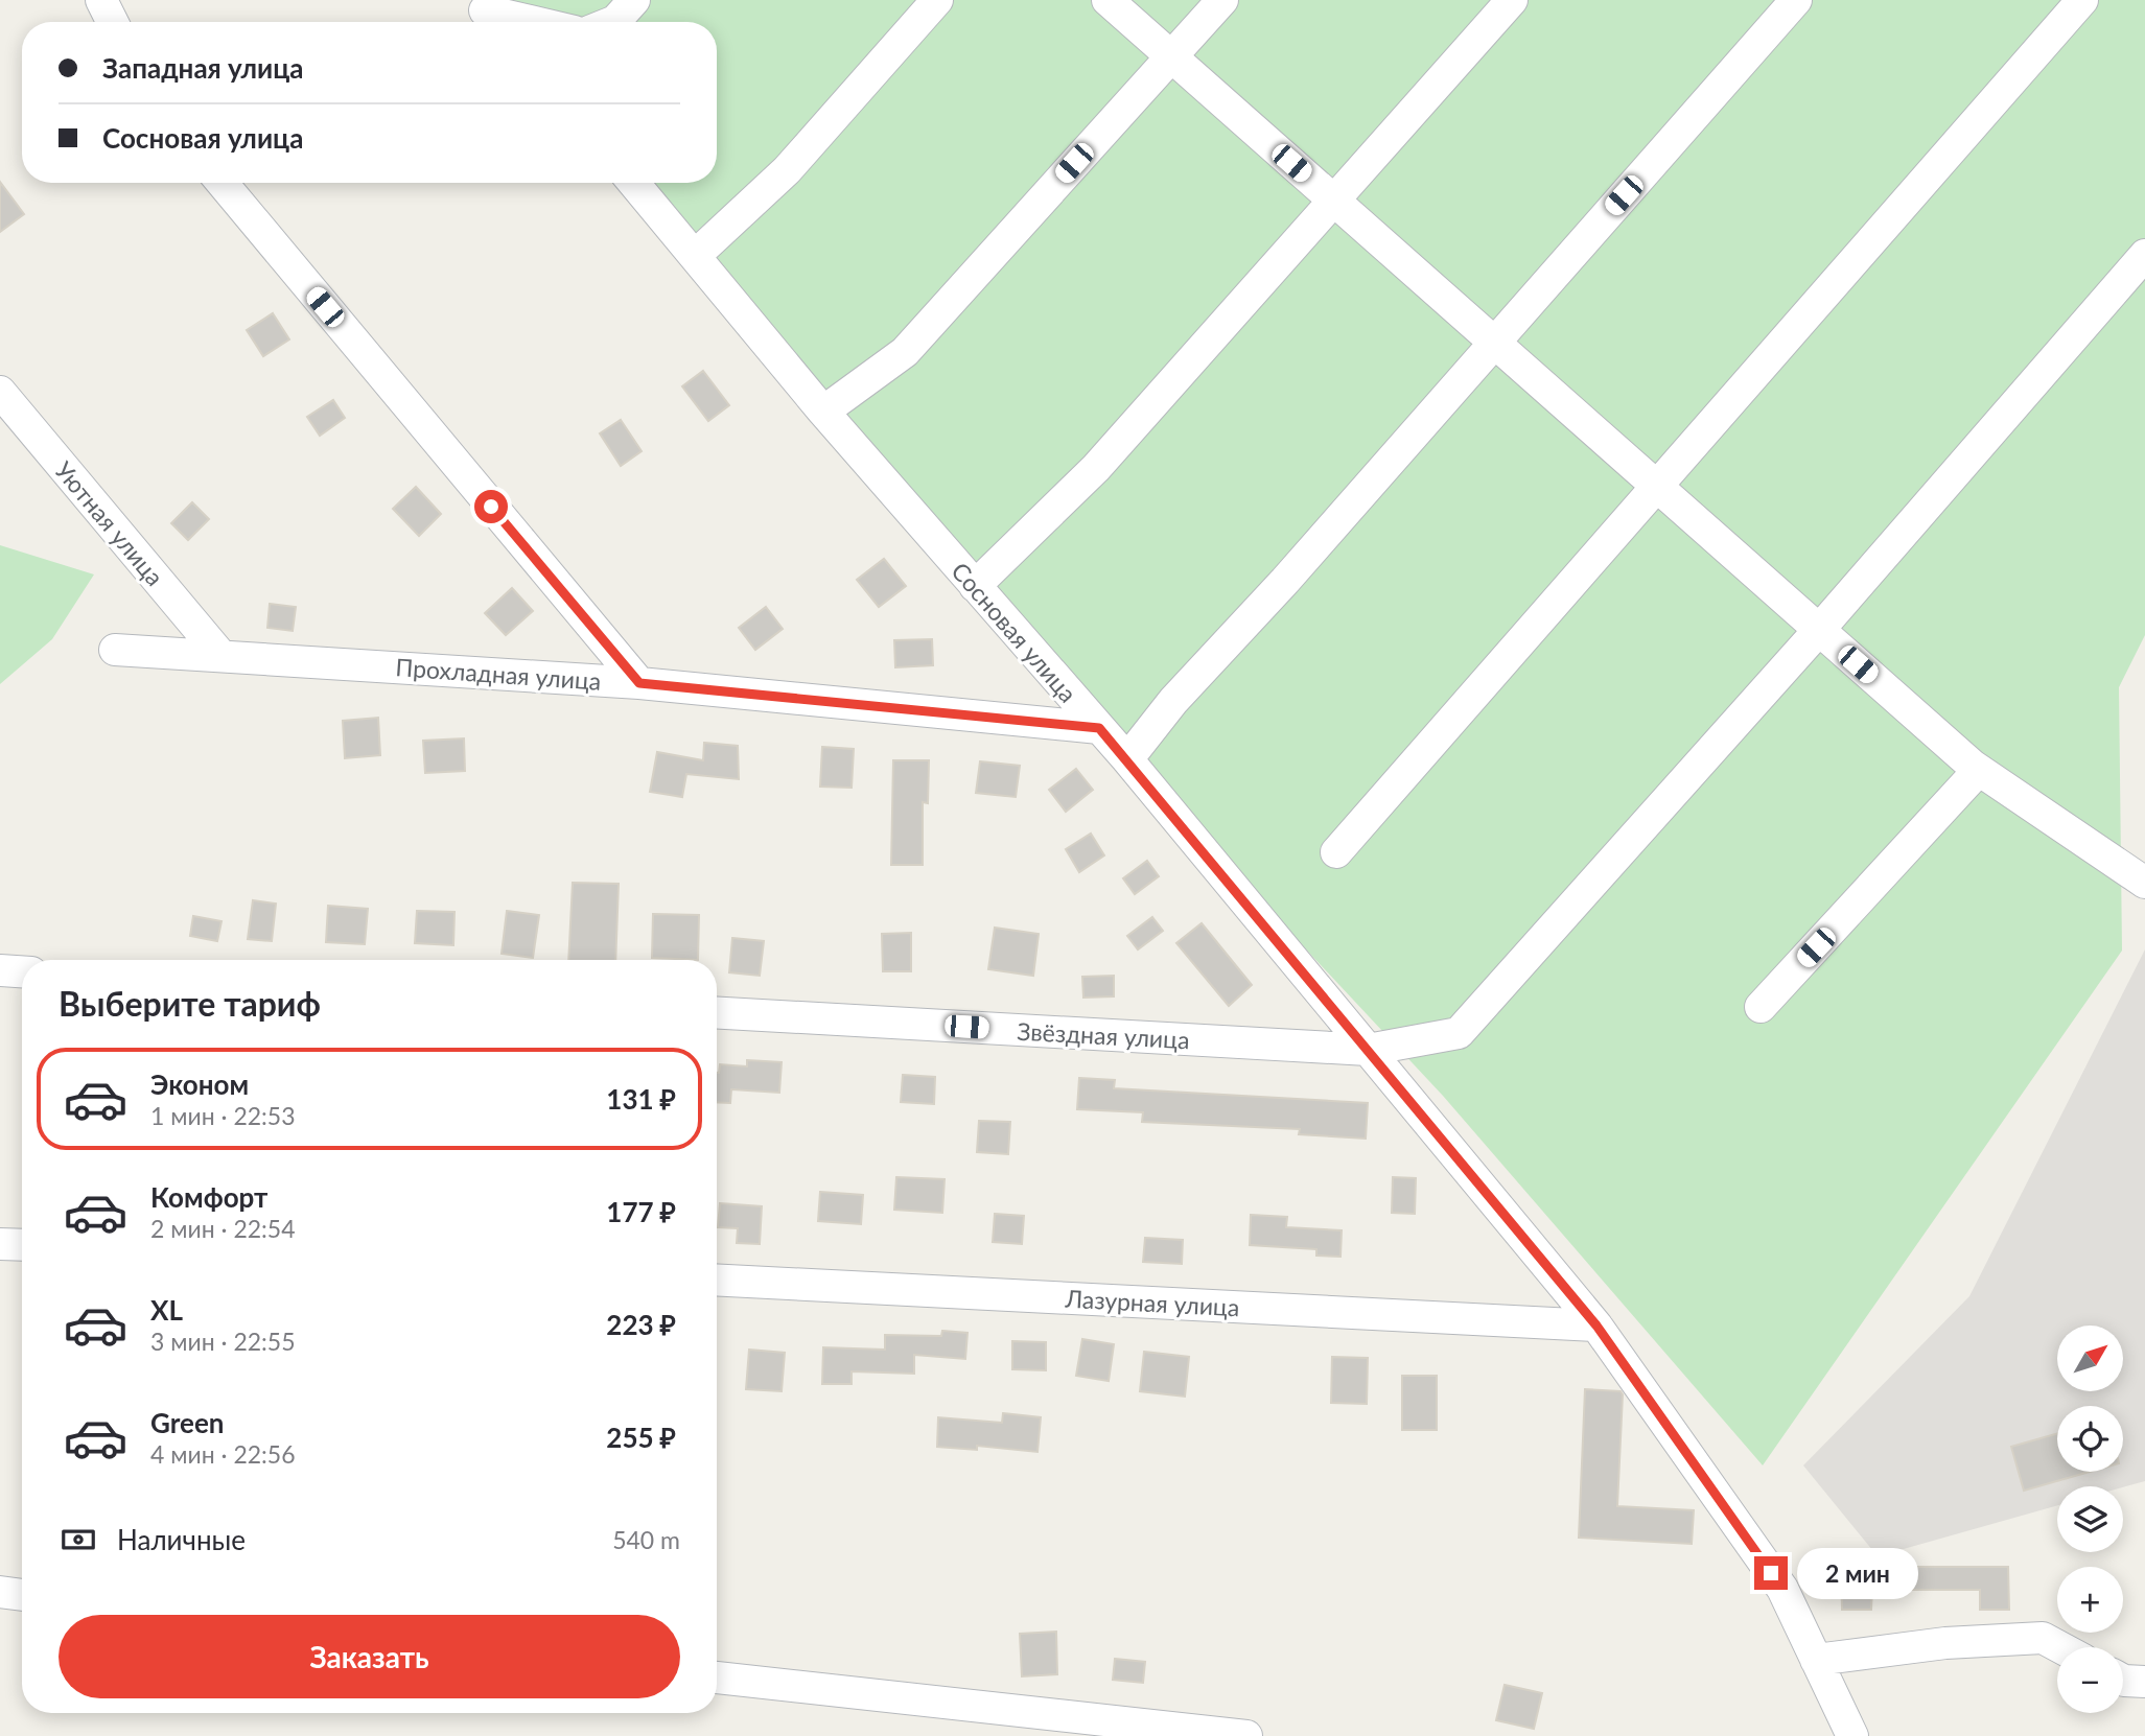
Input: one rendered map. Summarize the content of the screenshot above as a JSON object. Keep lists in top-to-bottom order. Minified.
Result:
{"streets":{"street":["Уютная улица","Сосновая улица","Прохладная улица","Звёздная улица","Лазурная улица"]},"crossings":[["Уютная улица","Прохладная улица"],["Сосновая улица","Прохладная улица"],["Сосновая улица","Звёздная улица"],["Сосновая улица","Лазурная улица"]],"north":"top right","page":{"banner":["Западная улица","Сосновая улица"],"heading":"Выберите тариф","list":[{"name":"Эконом","note":"1 мин · 22:53","value":"131 ₽"},{"name":"Комфорт","note":"2 мин · 22:54","value":"177 ₽"},{"name":"XL","note":"3 мин · 22:55","value":"223 ₽"},{"name":"Green","note":"4 мин · 22:56","value":"255 ₽"}],"map_buttons":["+","−"],"pay":["Наличные","540 m"],"bubble":"2 мин","buttons":"Заказать"}}
